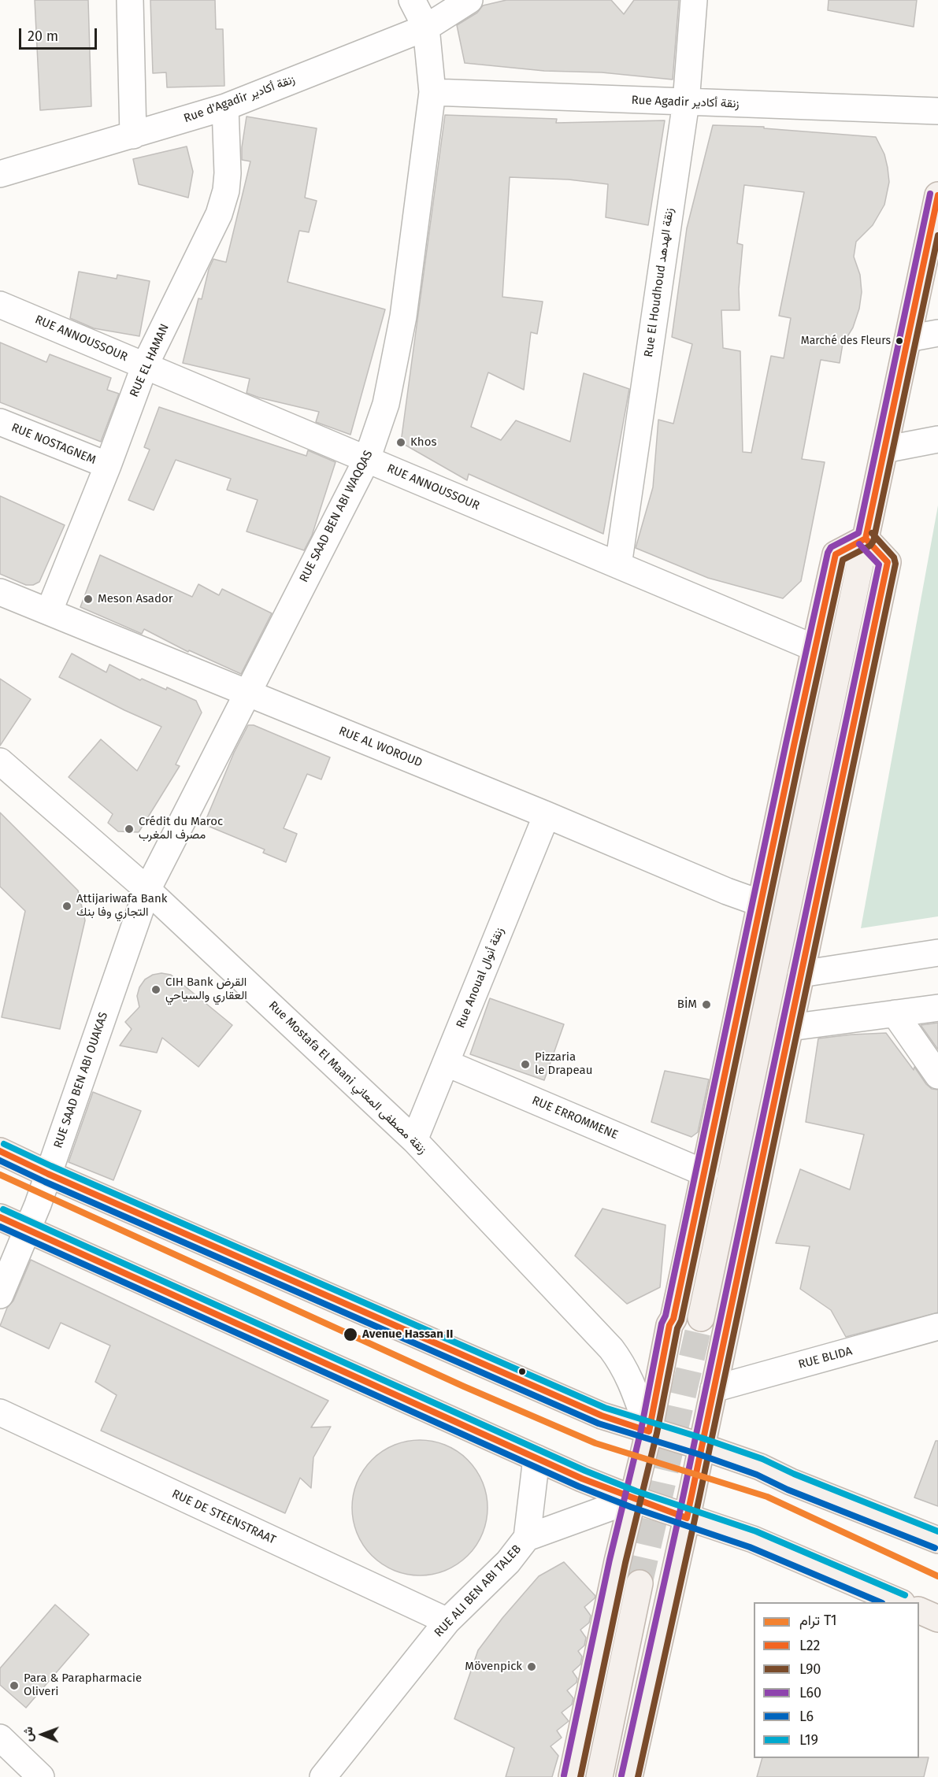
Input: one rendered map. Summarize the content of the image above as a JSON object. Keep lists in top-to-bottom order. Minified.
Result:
{"streets":{"street":["Rue d'Agadir زنقة أكادير","Rue Agadir زنقة أكادير","Rue El Houdhoud زنقة الهدهد","RUE ANNOUSSOUR","RUE EL HAMAN","RUE NOSTAGNEM","RUE SAAD BEN ABI WAQQAS","RUE AL WOROUD","Rue Anoual زنقة أنوال","Rue Mostafa El Maani زنقة مصطفى المعاني","RUE SAAD BEN ABI OUAKAS","RUE ERROMMENE","RUE BLIDA","RUE DE STEENSTRAAT","RUE ALI BEN ABI TALEB"]},"crossings":[["Rue d'Agadir زنقة أكادير","RUE EL HAMAN"],["Rue d'Agadir زنقة أكادير","RUE SAAD BEN ABI WAQQAS"],["Rue Agadir زنقة أكادير","Rue El Houdhoud زنقة الهدهد"],["Rue Agadir زنقة أكادير","RUE SAAD BEN ABI WAQQAS"],["Rue El Houdhoud زنقة الهدهد","RUE ANNOUSSOUR"],["RUE ANNOUSSOUR","RUE EL HAMAN"],["RUE ANNOUSSOUR","RUE SAAD BEN ABI WAQQAS"],["RUE EL HAMAN","RUE NOSTAGNEM"],["RUE EL HAMAN","RUE AL WOROUD"],["RUE SAAD BEN ABI WAQQAS","RUE AL WOROUD"],["RUE SAAD BEN ABI WAQQAS","Rue Mostafa El Maani زنقة مصطفى المعاني"],["RUE SAAD BEN ABI WAQQAS","RUE SAAD BEN ABI OUAKAS"],["RUE AL WOROUD","Rue Anoual زنقة أنوال"],["Rue Anoual زنقة أنوال","Rue Mostafa El Maani زنقة مصطفى المعاني"],["Rue Anoual زنقة أنوال","RUE ERROMMENE"],["Rue Mostafa El Maani زنقة مصطفى المعاني","RUE SAAD BEN ABI OUAKAS"],["RUE DE STEENSTRAAT","RUE ALI BEN ABI TALEB"]],"places":["Marché des Fleurs","Khos","Meson Asador","Crédit du Maroc مصرف المغرب","Attijariwafa Bank التجاري وفا بنك","CIH Bank القرض العقاري والسياحي","BİM","Pizzaria le Drapeau","Avenue Hassan II","Mövenpick","Para & Parapharmacie Oliveri"],"lines":["transit line L60","transit line L22","transit line L90","transit line L19","transit line L6","tram line T1"],"legend":["ترام T1","L22","L90","L60","L6","L19"],"scale_bar":"20 m","north":"left"}
